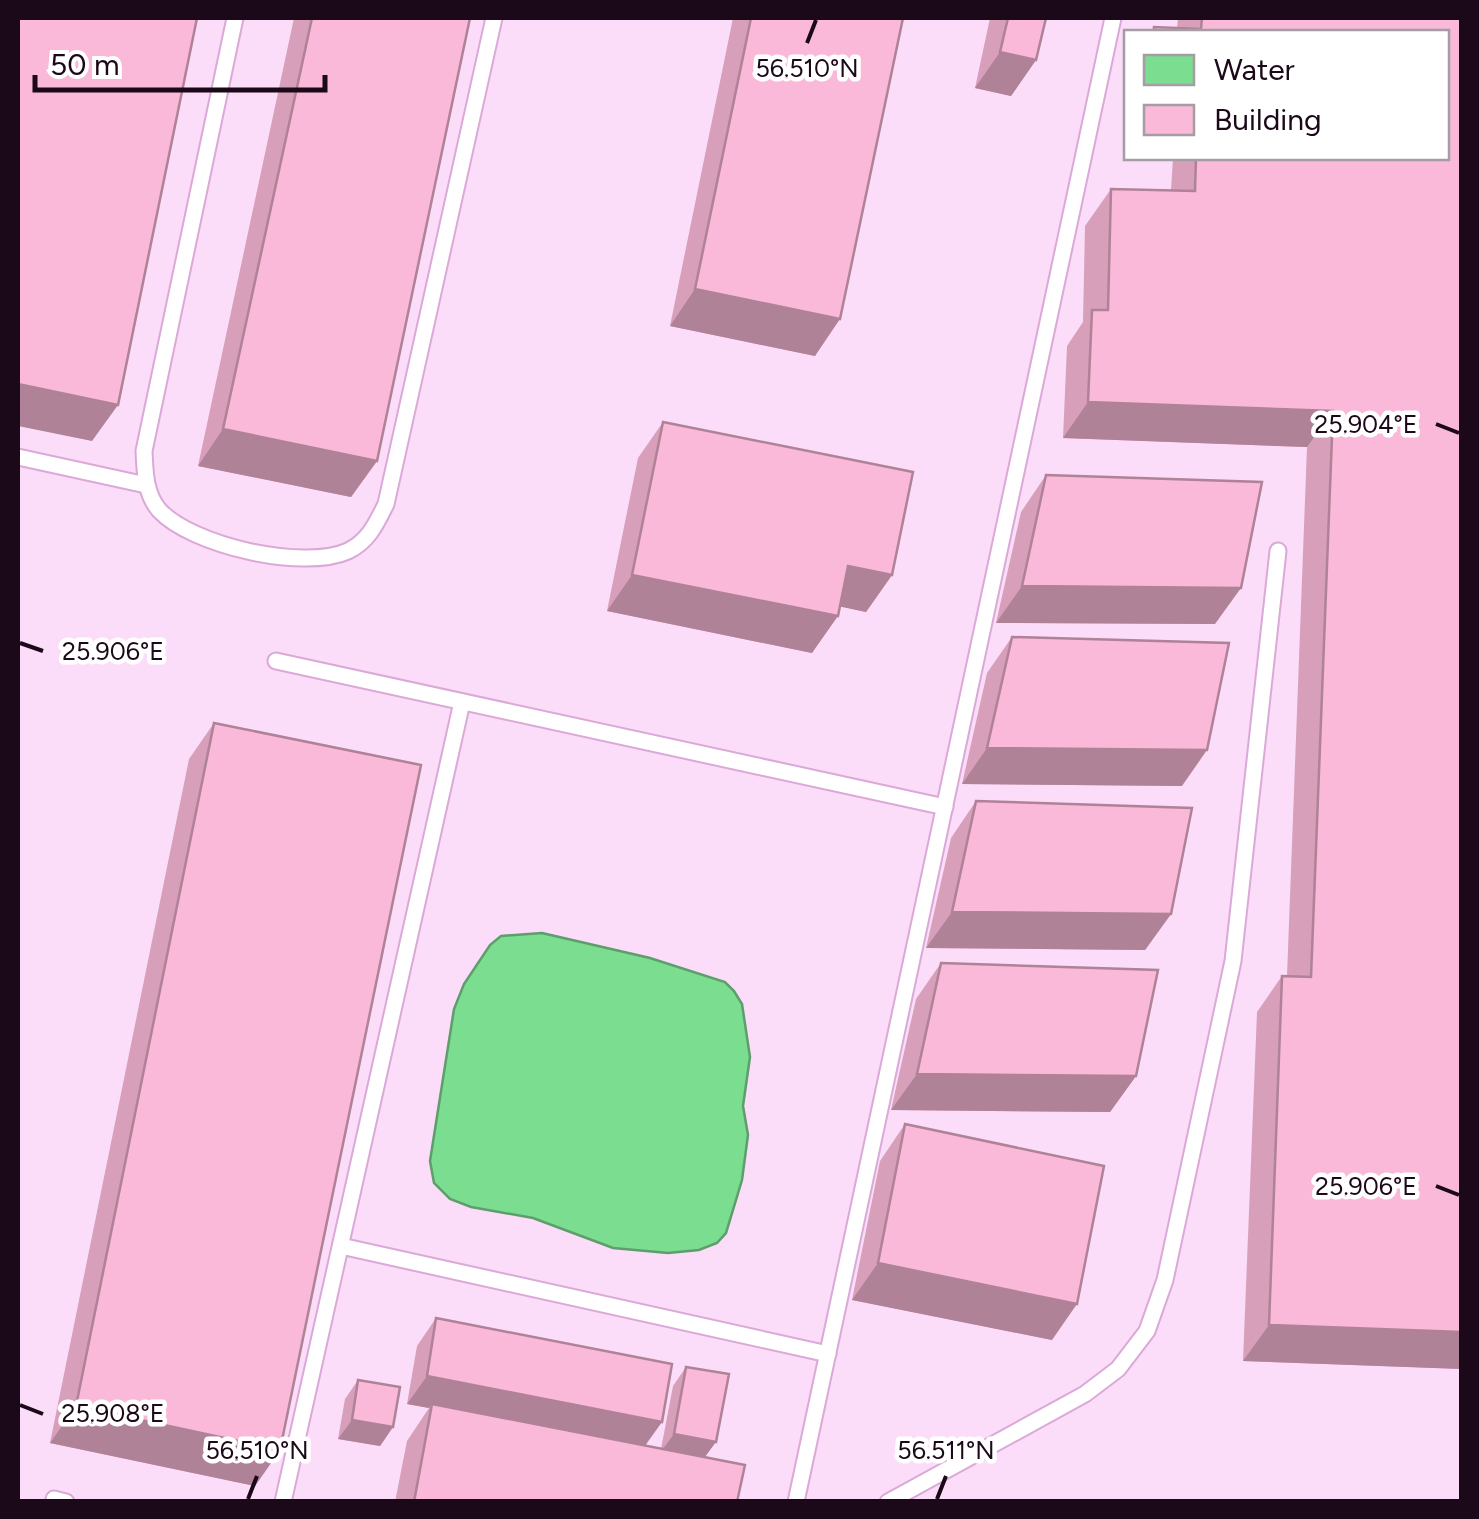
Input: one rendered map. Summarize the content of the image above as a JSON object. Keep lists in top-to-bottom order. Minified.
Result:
{"legend":["Water","Building"],"scale_bar":"50 m","coordinates":["56.510°N","25.904°E","25.906°E","25.908°E","56.511°N"]}
